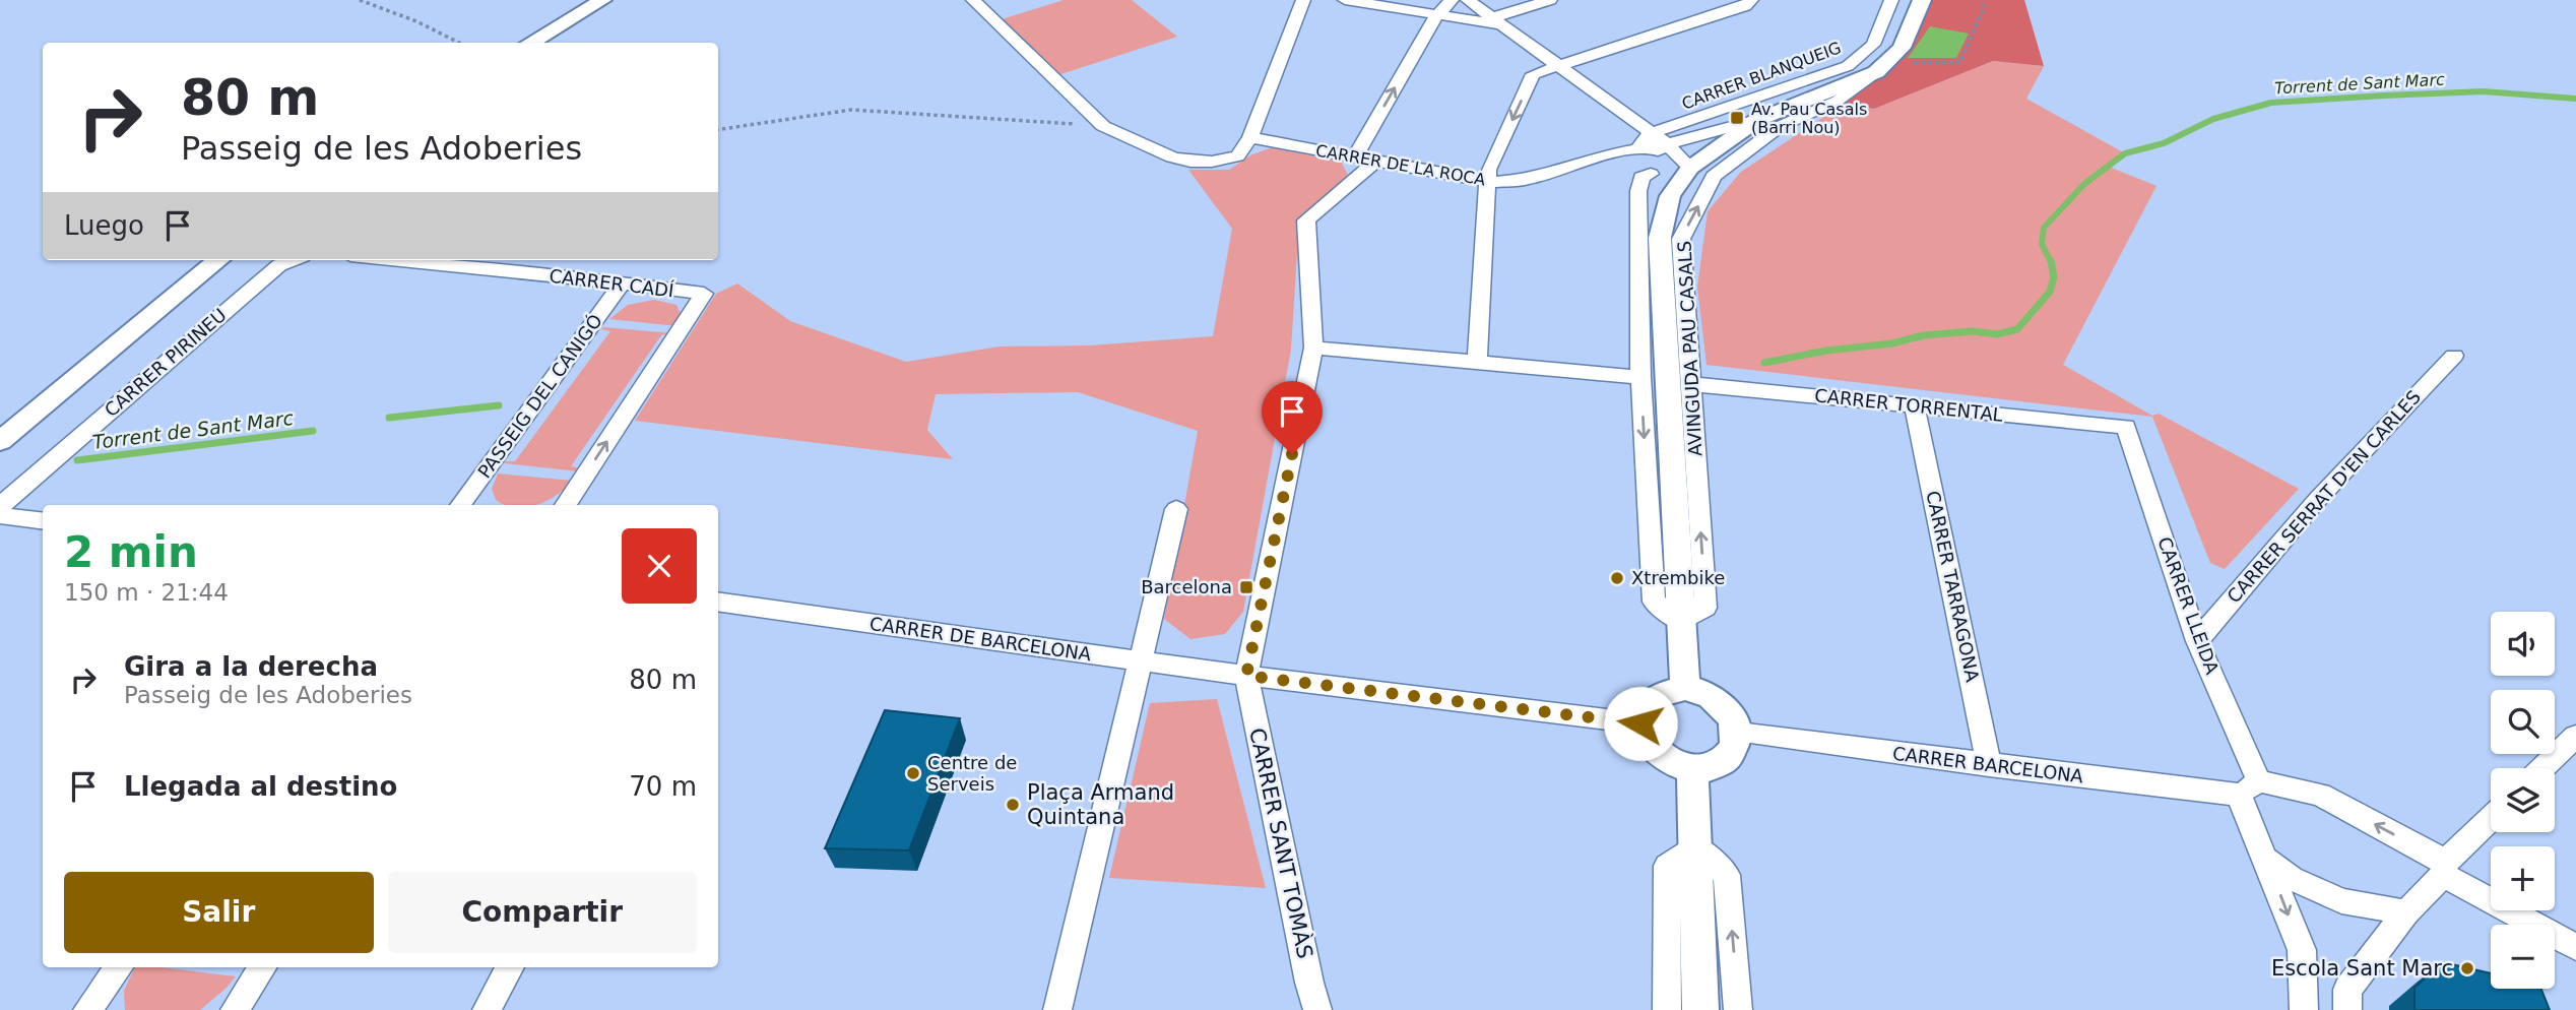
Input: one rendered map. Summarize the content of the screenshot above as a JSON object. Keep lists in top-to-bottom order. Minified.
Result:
{"streets":{"street":["CARRER BLANQUEIG","CARRER DE LA ROCA","CARRER CADÍ","AVINGUDA PAU CASALS","CARRER PIRINEU","PASSEIG DEL CANIGÓ","CARRER TORRENTAL","CARRER SERRAT D'EN CARLES","CARRER TARRAGONA","CARRER LLEIDA","CARRER DE BARCELONA","CARRER BARCELONA","CARRER SANT TOMÀS"]},"crossings":[["CARRER DE LA ROCA","AVINGUDA PAU CASALS"],["CARRER CADÍ","PASSEIG DEL CANIGÓ"],["AVINGUDA PAU CASALS","CARRER TORRENTAL"],["AVINGUDA PAU CASALS","CARRER BARCELONA"],["CARRER TORRENTAL","CARRER TARRAGONA"],["CARRER TORRENTAL","CARRER LLEIDA"],["CARRER SERRAT D'EN CARLES","CARRER LLEIDA"],["CARRER TARRAGONA","CARRER BARCELONA"],["CARRER LLEIDA","CARRER BARCELONA"],["CARRER DE BARCELONA","CARRER SANT TOMÀS"]],"water":["Torrent de Sant Marc"],"places":{"transit":["Av. Pau Casals (Barri Nou)","Barcelona"],"other":["Xtrembike","Centre de Serveis","Plaça Armand Quintana","Escola Sant Marc"]},"page":{"turn":["80 m","Passeig de les Adoberies"],"then":"Luego","heading":["2 min","150 m · 21:44"],"map_buttons":["+","−"],"list":[{"name":"Gira a la derecha","note":"Passeig de les Adoberies","value":"80 m"},{"name":"Llegada al destino","value":"70 m"}],"buttons":["Salir","Compartir"]}}
